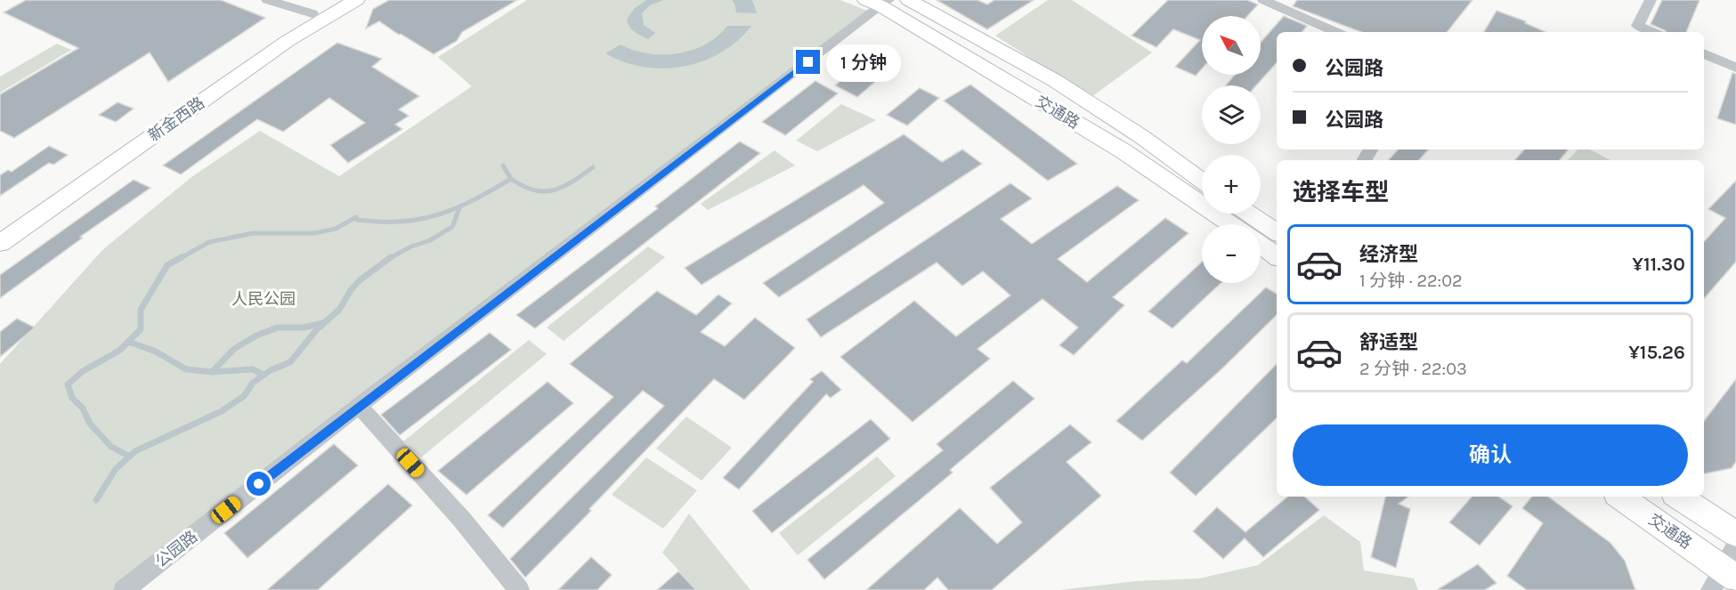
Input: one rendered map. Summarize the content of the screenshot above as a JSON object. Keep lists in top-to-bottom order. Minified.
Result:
{"streets":{"main road":["交通路","新金西路"],"street":["公园路"]},"crossings":[["交通路","公园路"]],"parks":["人民公园"],"north":"top left","page":{"map_buttons":["+","−"],"banner":["公园路","公园路"],"bubble":"1 分钟","heading":"选择车型","list":[{"name":"经济型","note":"1 分钟 · 22:02","value":"¥11.30"},{"name":"舒适型","note":"2 分钟 · 22:03","value":"¥15.26"}],"buttons":"确认"}}
